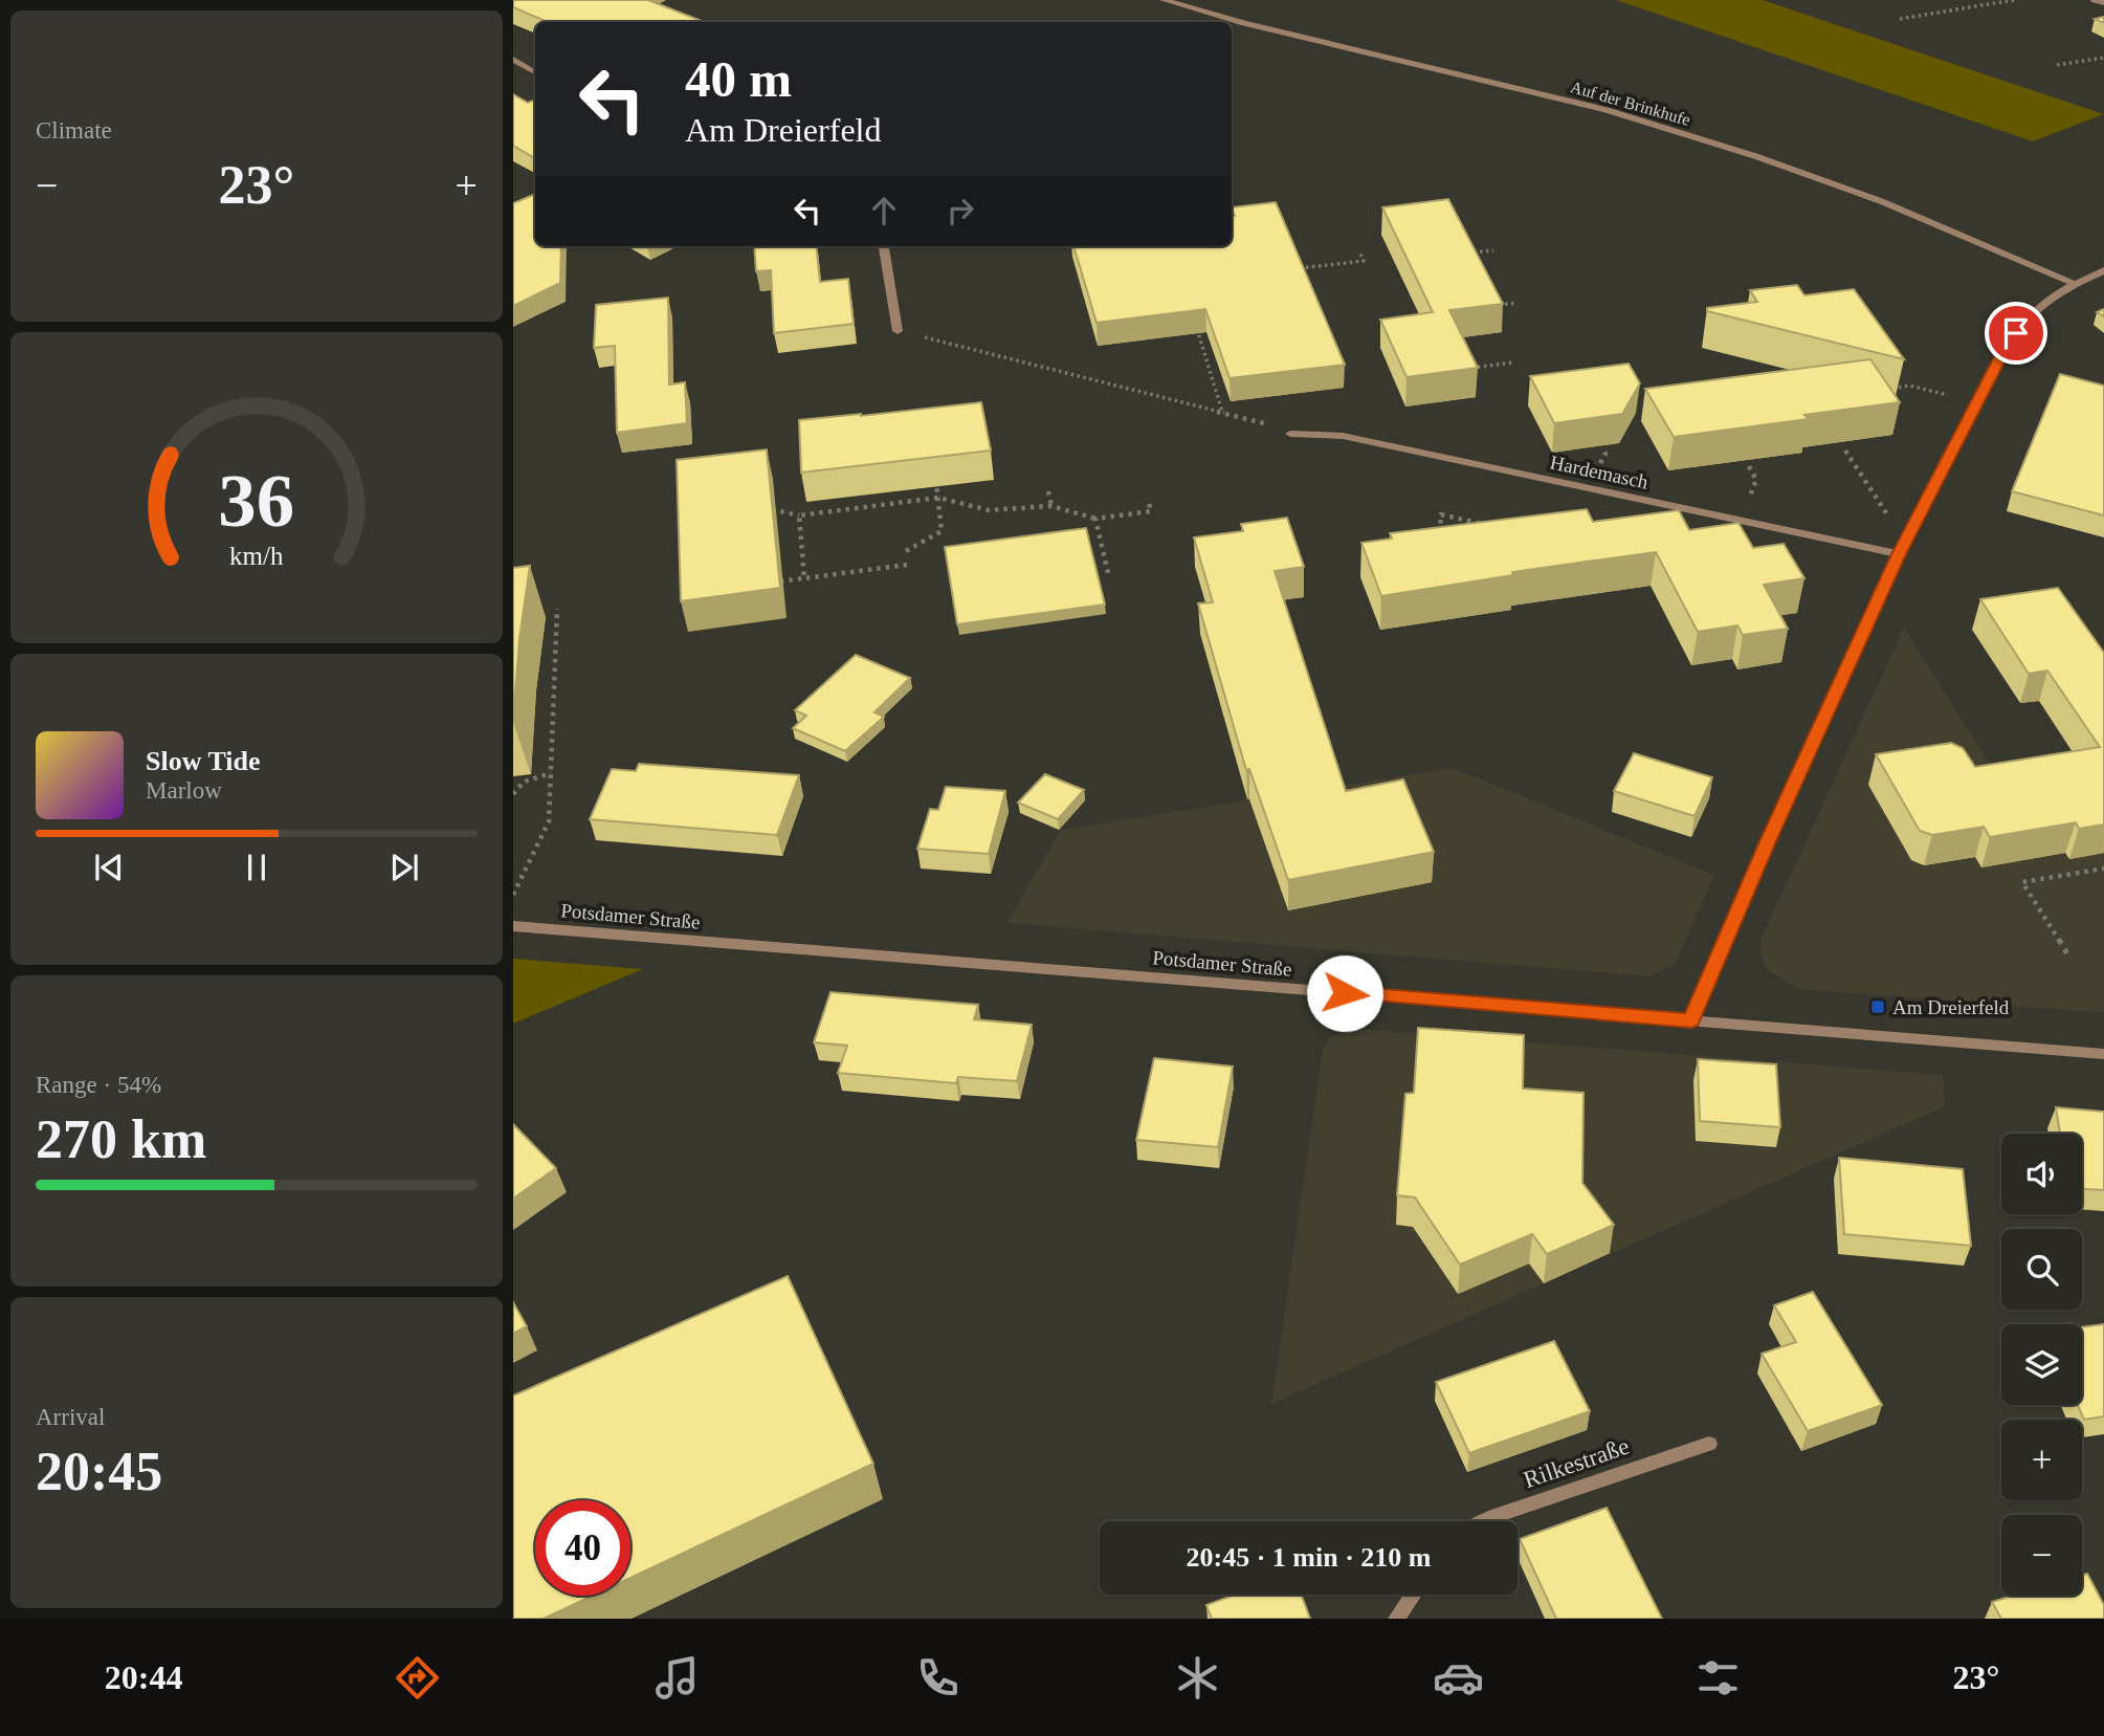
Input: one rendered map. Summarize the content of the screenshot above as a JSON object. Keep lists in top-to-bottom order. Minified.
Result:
{"streets":{"street":["Auf der Brinkhufe","Hardemasch","Potsdamer Straße","Rilkestraße"]},"places":{"transit":["Am Dreierfeld"]},"page":{"tile":["Climate",["Range · 54%","270 km"],["Arrival","20:45"]],"turn":["40 m","Am Dreierfeld"],"heat":["−","23°","+"],"song":["Slow Tide","Marlow"],"map_buttons":["+","−"],"limit":"40","trip":"20:45 · 1 min · 210 m","tabs":["20:44","23°"],"gauge":["36","km/h"]}}
